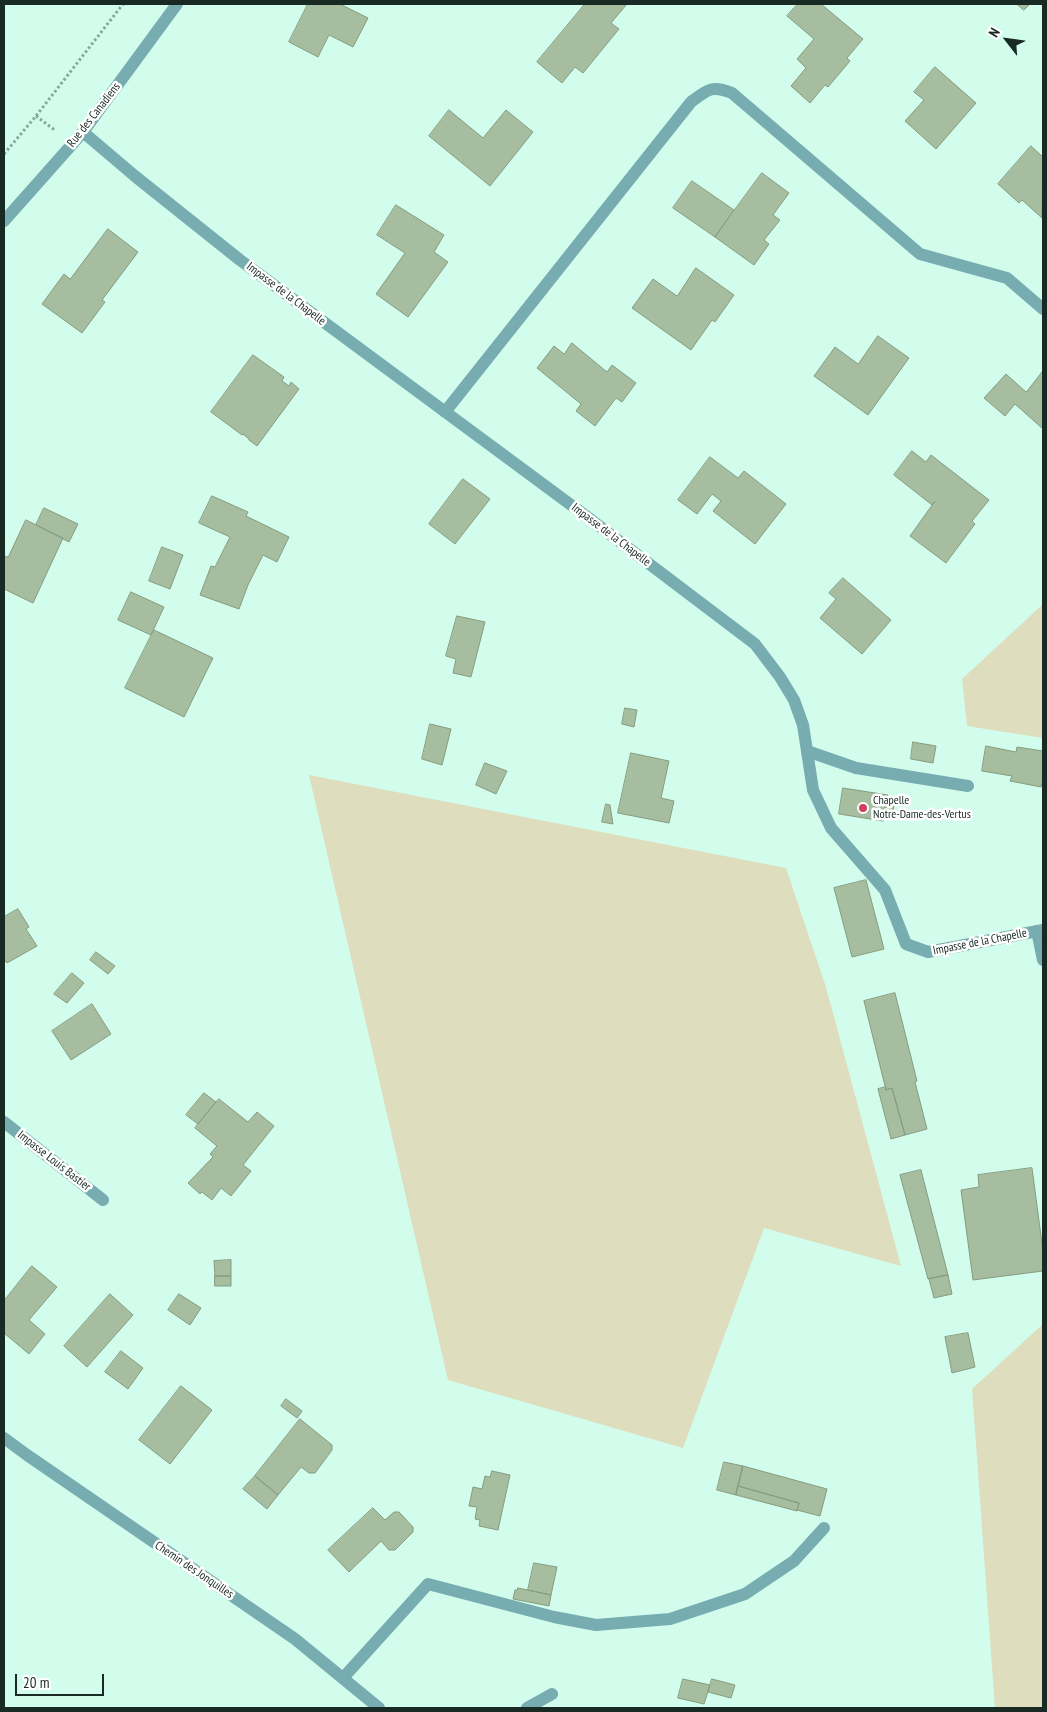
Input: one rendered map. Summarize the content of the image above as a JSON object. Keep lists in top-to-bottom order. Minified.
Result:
{"streets":{"street":["Rue des Canadiens","Impasse de la Chapelle","Impasse Louis Bastier","Chemin des Jonquilles"]},"crossings":[["Rue des Canadiens","Impasse de la Chapelle"]],"places":["Chapelle Notre-Dame-des-Vertus"],"scale_bar":"20 m","north":"top left"}
